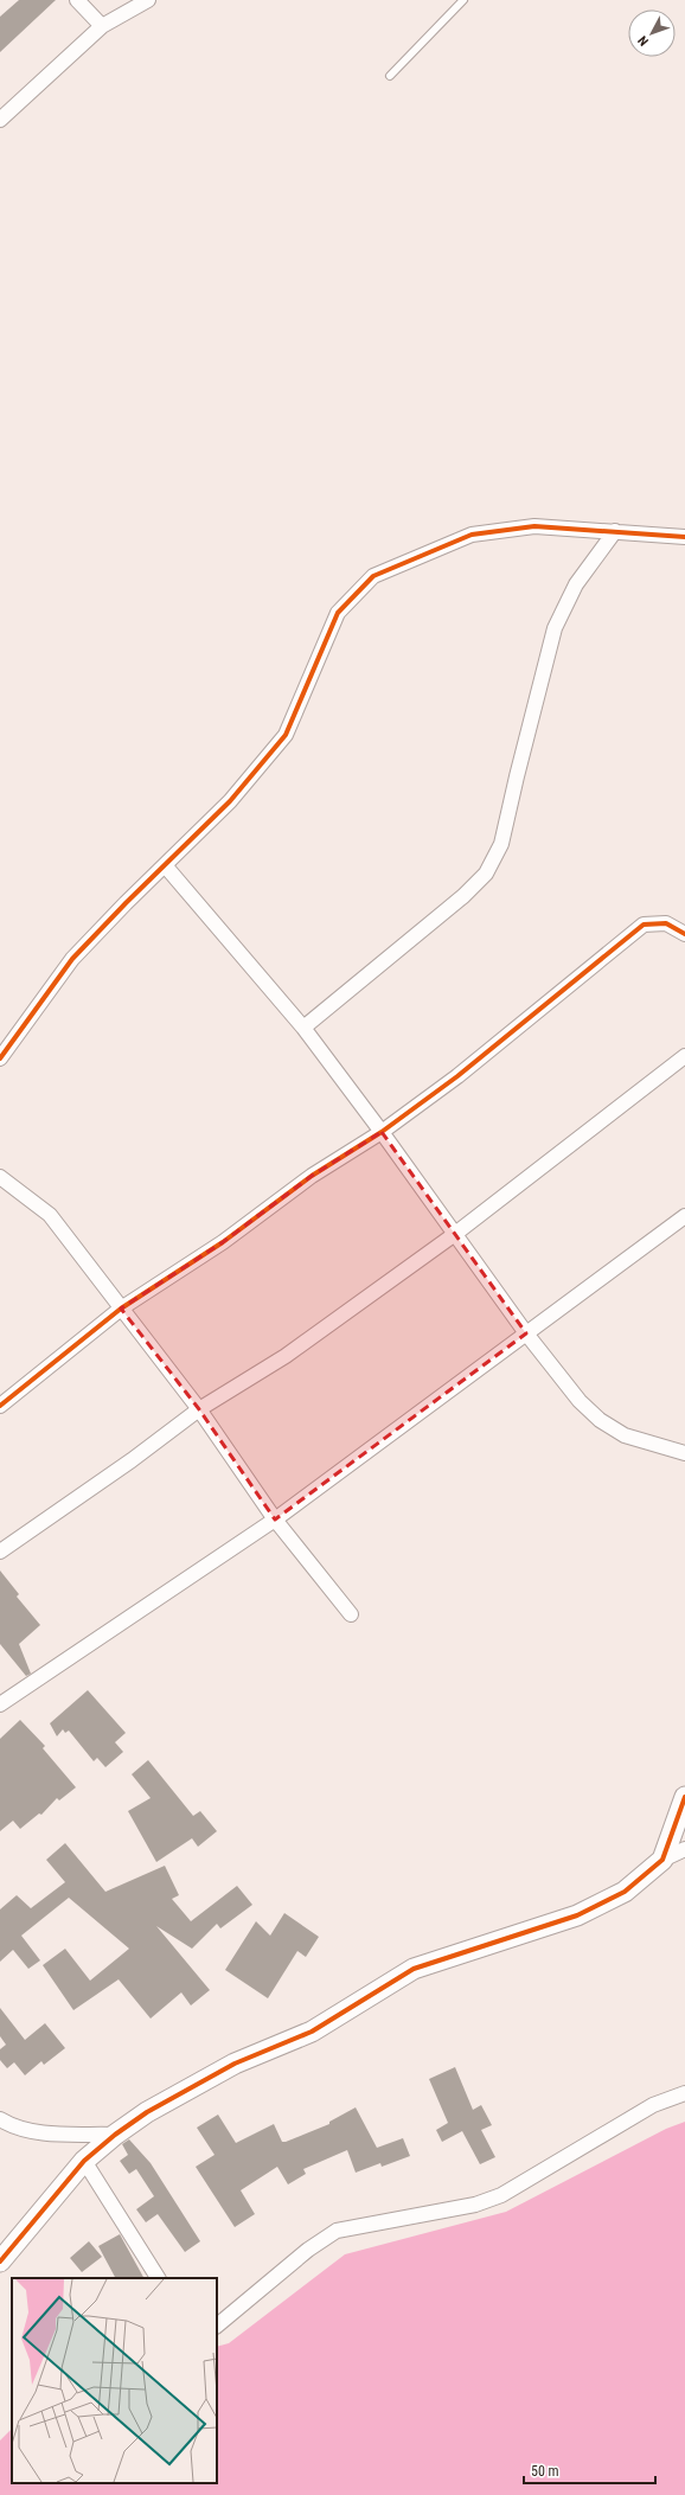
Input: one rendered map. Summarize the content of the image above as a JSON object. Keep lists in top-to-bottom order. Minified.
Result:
{"scale_bar":"50 m","north":"bottom left"}
